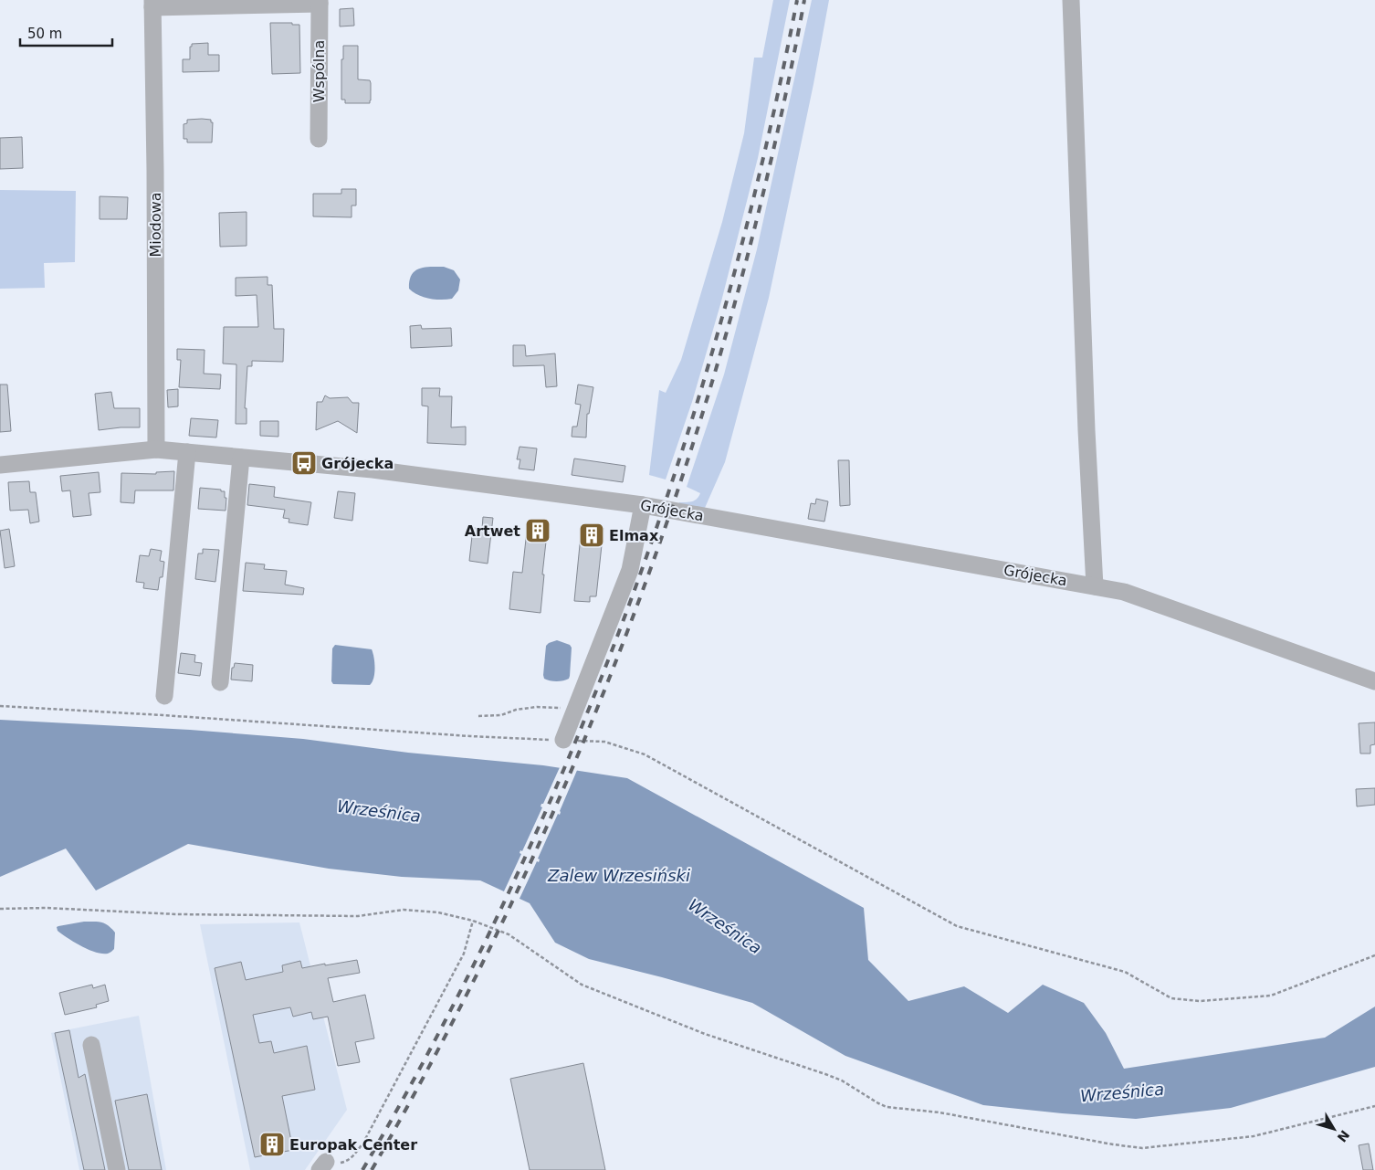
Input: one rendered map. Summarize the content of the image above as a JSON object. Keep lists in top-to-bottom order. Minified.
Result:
{"streets":{"street":["Wspólna","Miodowa","Grójecka"]},"crossings":[["Wspólna","Miodowa"],["Miodowa","Grójecka"]],"water":["Wrześnica","Zalew Wrzesiński"],"places":{"bus stop":["Grójecka"],"building":["Artwet","Elmax","Europak Center"]},"scale_bar":"50 m","north":"bottom right"}
